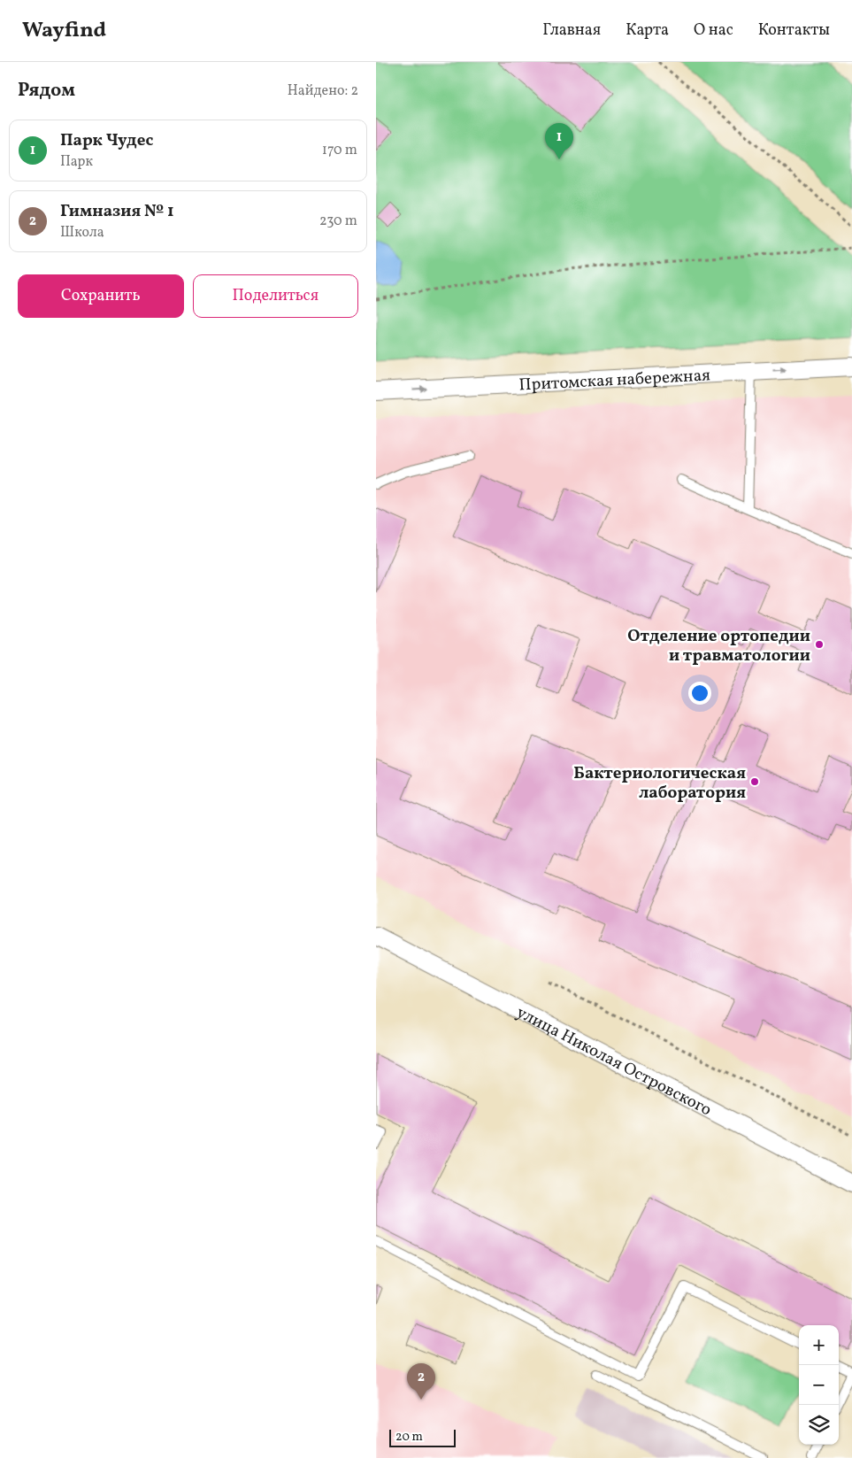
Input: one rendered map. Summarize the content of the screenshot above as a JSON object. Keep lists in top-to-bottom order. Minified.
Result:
{"streets":{"street":["Притомская набережная","улица Николая Островского"]},"one_way":["Притомская набережная"],"places":["Отделение ортопедии и травматологии","Бактериологическая лаборатория"],"scale_bar":"20 m","page":{"header":"Wayfind","nav":["Главная","Карта","О нас","Контакты"],"heading":["Рядом","Найдено: 2"],"list":[{"mark":"1","name":"Парк Чудес","note":"Парк","value":"170 m"},{"mark":"2","name":"Гимназия № 1","note":"Школа","value":"230 m"}],"pins":["1","2"],"buttons":["Сохранить","Поделиться"],"map_buttons":["+","−"],"scale":"20 m"}}
